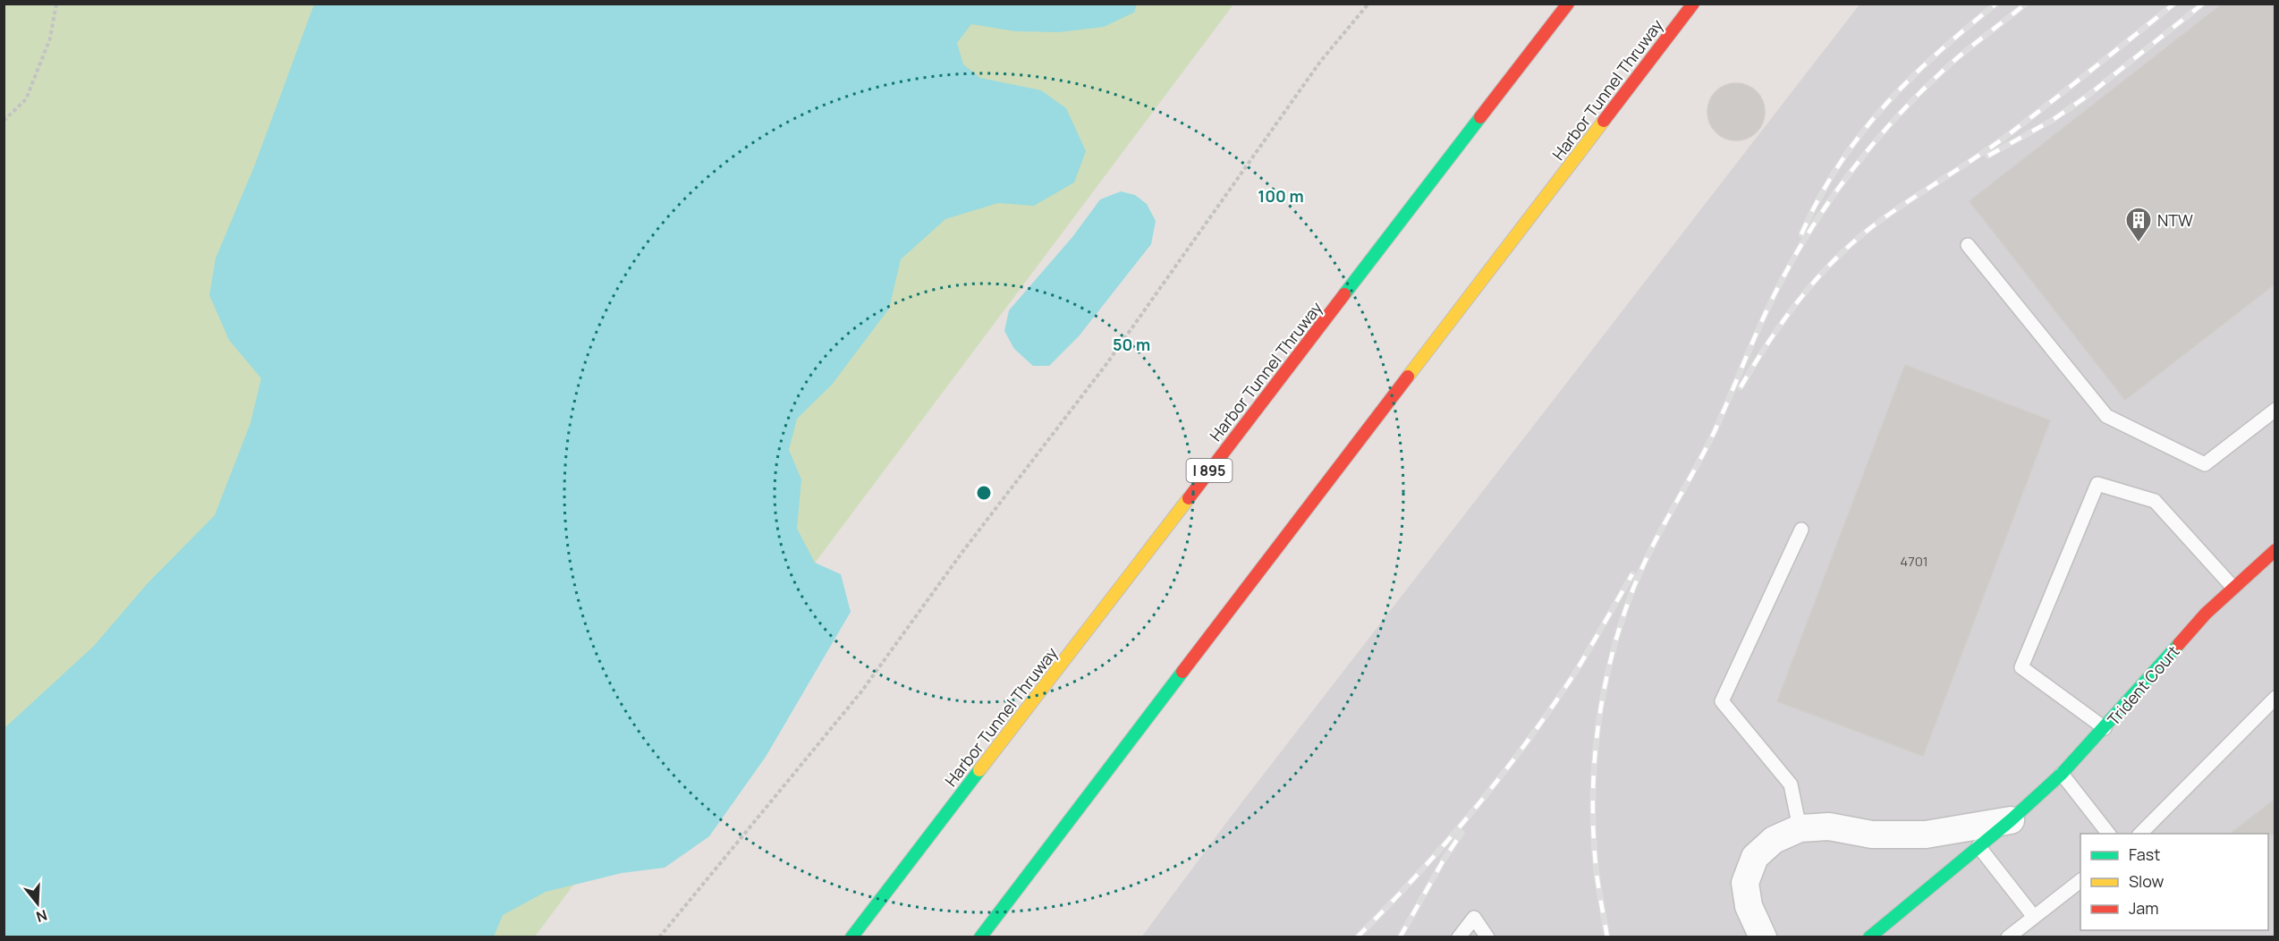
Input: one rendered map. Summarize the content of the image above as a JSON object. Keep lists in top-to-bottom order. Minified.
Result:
{"streets":{"main road":["Harbor Tunnel Thruway","I 895","Trident Court"]},"places":{"building":["NTW"]},"house_numbers":["4701"],"legend":["Fast","Slow","Jam"],"north":"bottom","rings":["100 m","50 m"]}
